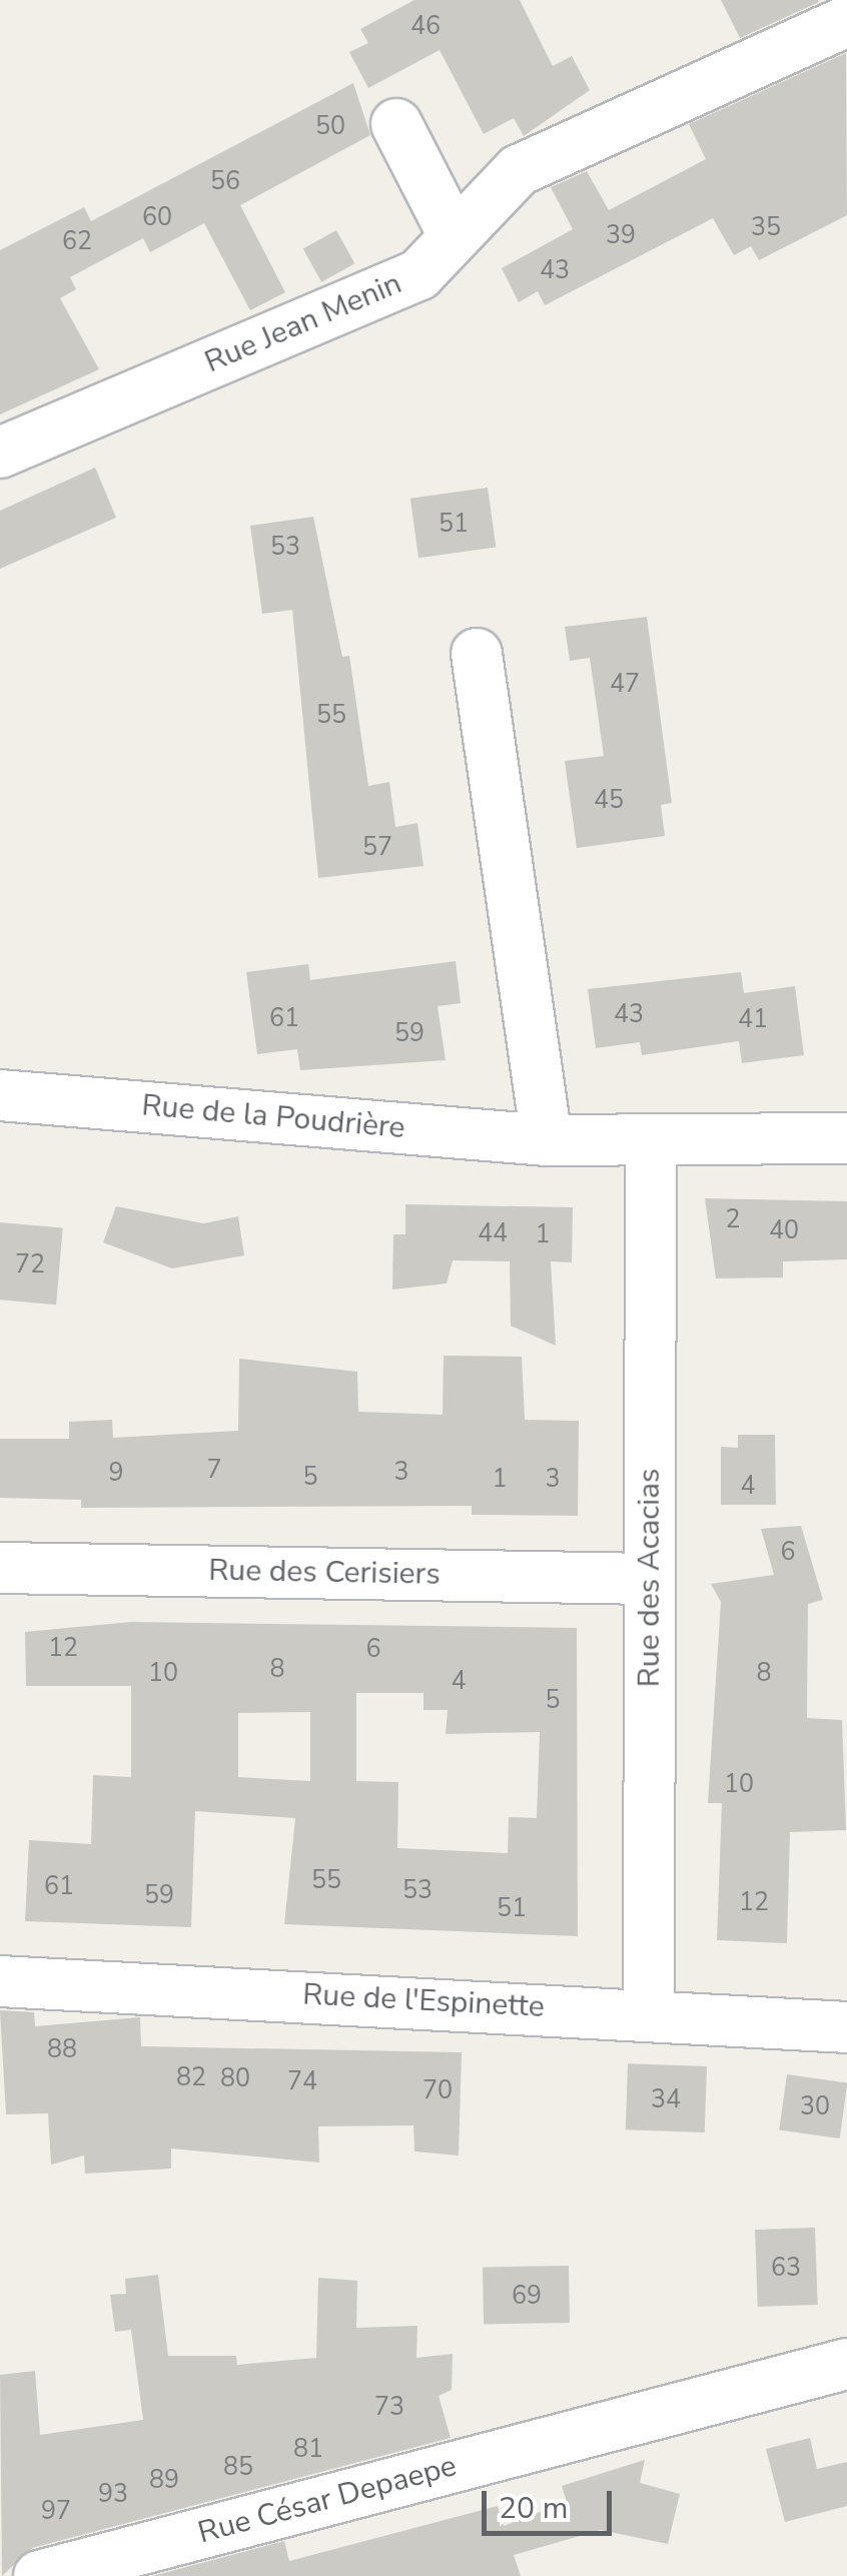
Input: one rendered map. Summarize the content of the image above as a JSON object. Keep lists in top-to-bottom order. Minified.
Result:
{"streets":{"street":["Rue Jean Menin","Rue de la Poudrière","Rue des Cerisiers","Rue des Acacias","Rue de l'Espinette","Rue César Depaepe"]},"crossings":[["Rue de la Poudrière","Rue des Acacias"],["Rue des Cerisiers","Rue des Acacias"],["Rue des Acacias","Rue de l'Espinette"]],"house_numbers":["46","50","56","60","35","39","62","43","51","53","47","55","45","57","43","61","41","59","2","40","44","1","72","7","3","9","5","1","3","4","6","12","6","8","10","8","4","5","10","55","61","53","59","12","51","88","82","80","74","70","34","30","63","69","73","81","85","89","93","97"],"scale_bar":"20 m"}
